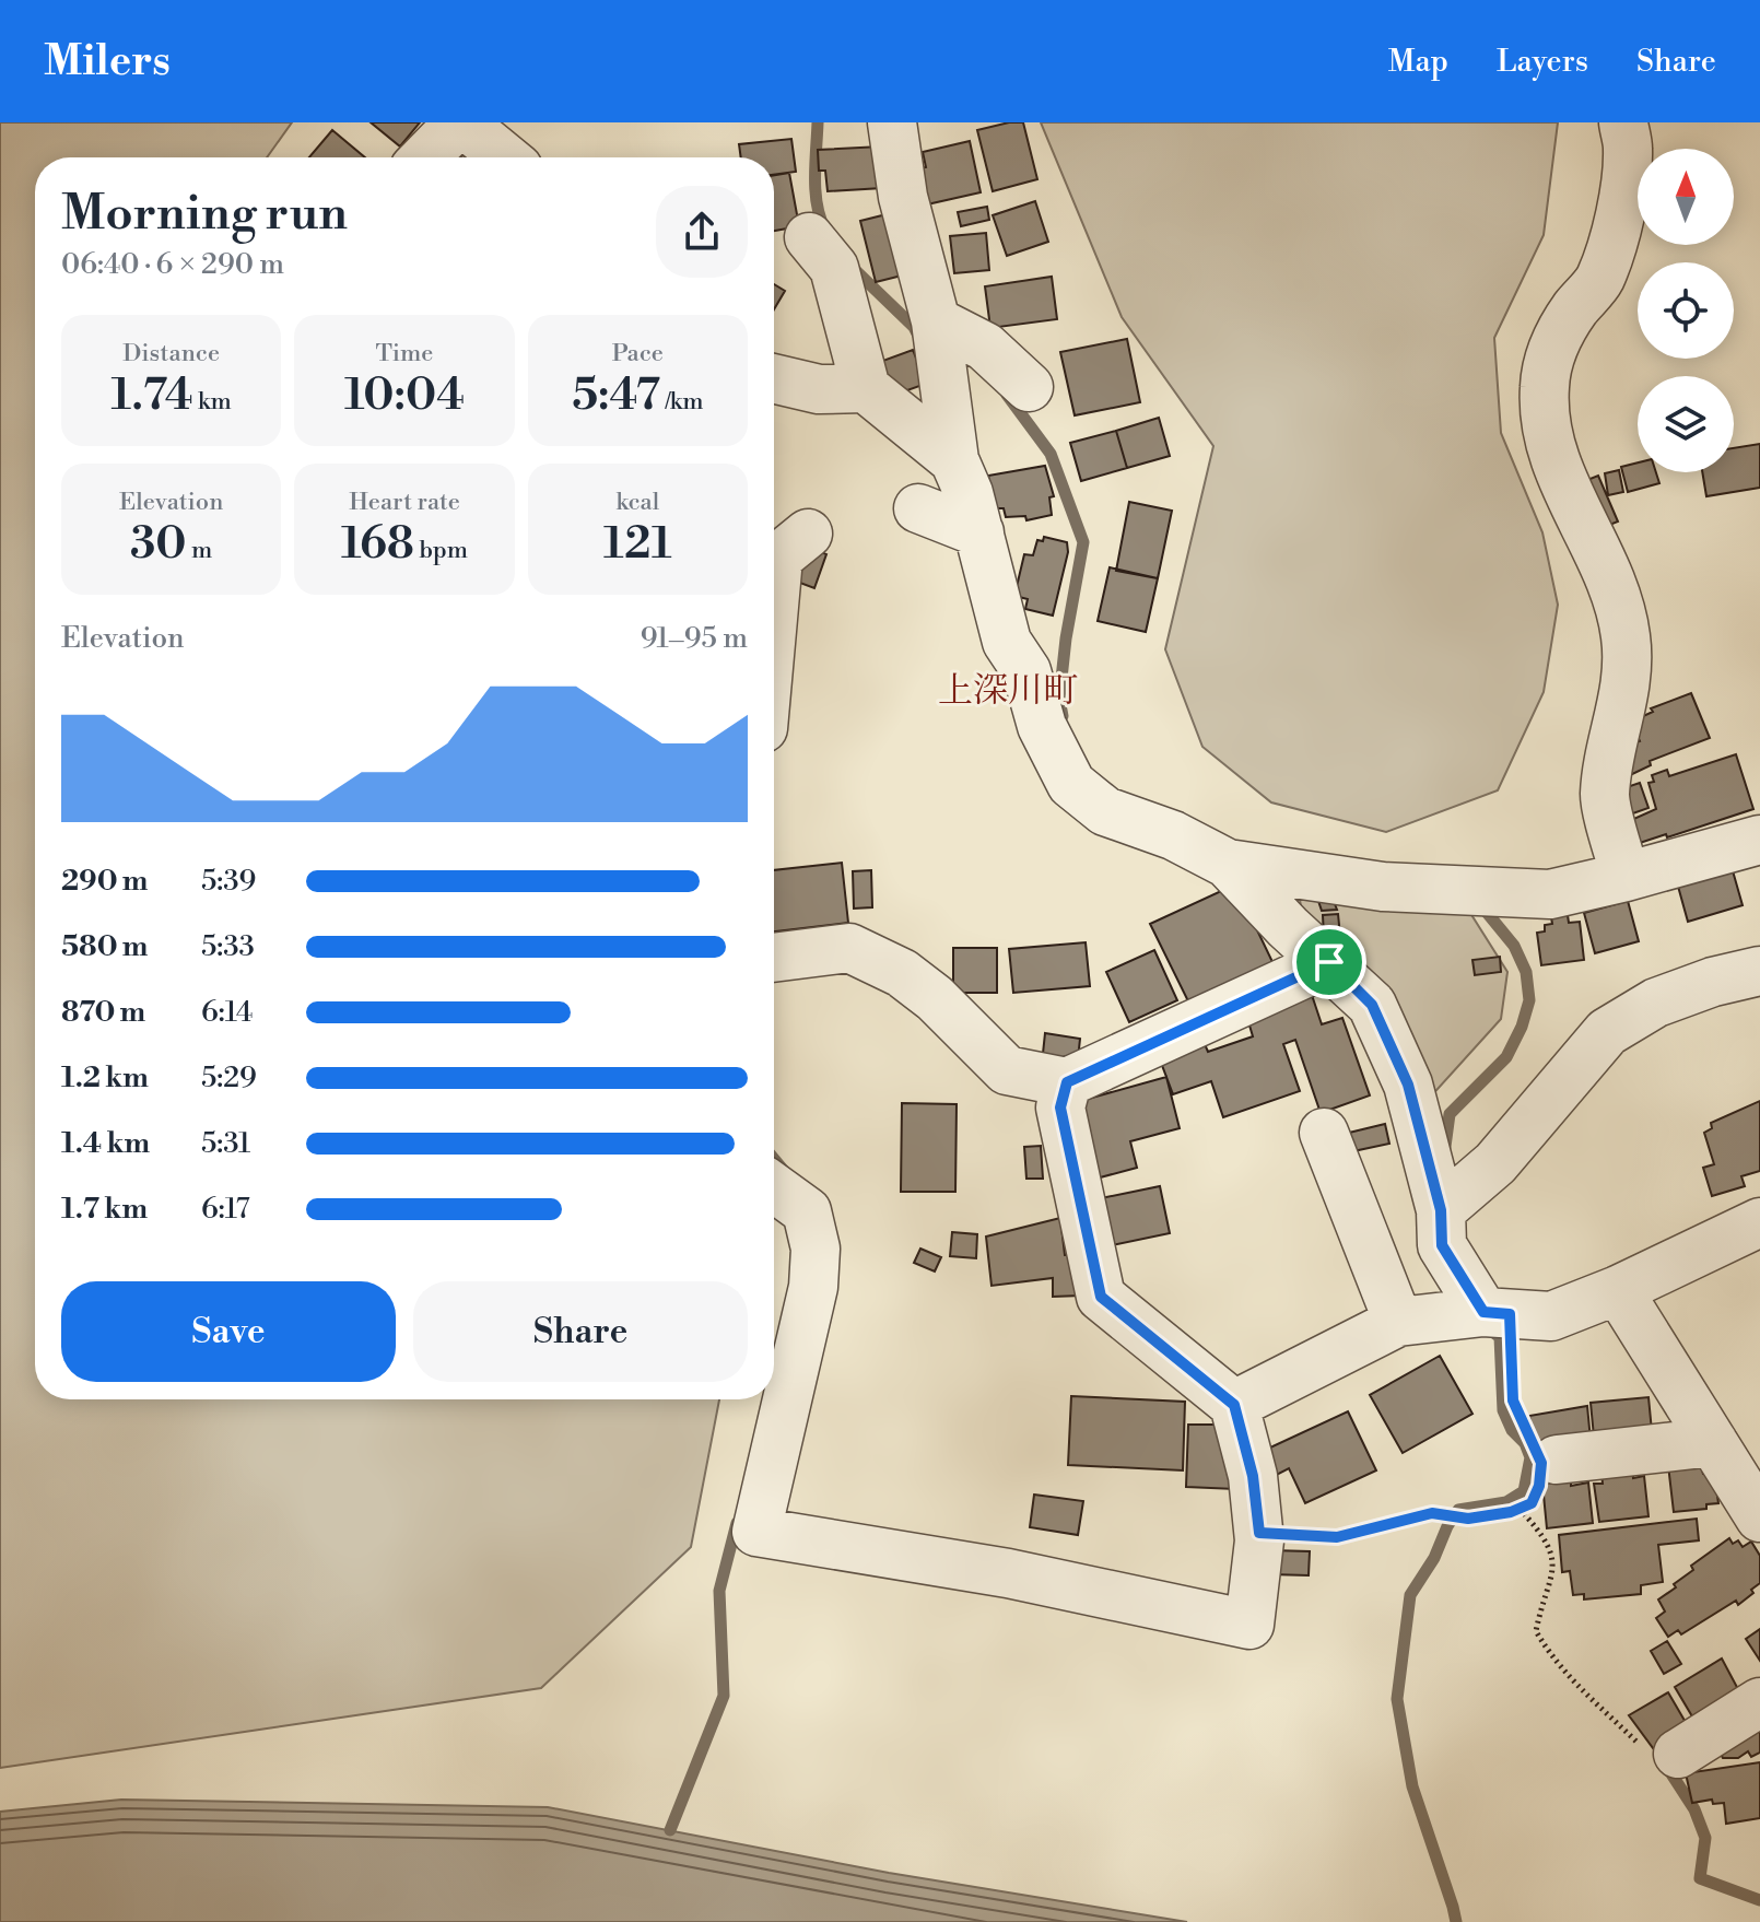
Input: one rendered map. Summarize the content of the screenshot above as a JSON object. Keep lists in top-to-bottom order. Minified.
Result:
{"districts":["上深川町"],"north":"top","page":{"header":"Milers","nav":["Map","Layers","Share"],"heading":["Morning run","06:40 · 6 × 290 m"],"stats":[["Distance","1.74 km"],["Time","10:04"],["Pace","5:47 /km"],["Elevation","30 m"],["Heart rate","168 bpm"],["kcal","121"]],"chart":["Elevation","91–95 m"],"list":[{"name":"290 m","note":"5:39"},{"name":"580 m","note":"5:33"},{"name":"870 m","note":"6:14"},{"name":"1.2 km","note":"5:29"},{"name":"1.4 km","note":"5:31"},{"name":"1.7 km","note":"6:17"}],"buttons":["Save","Share"]}}
